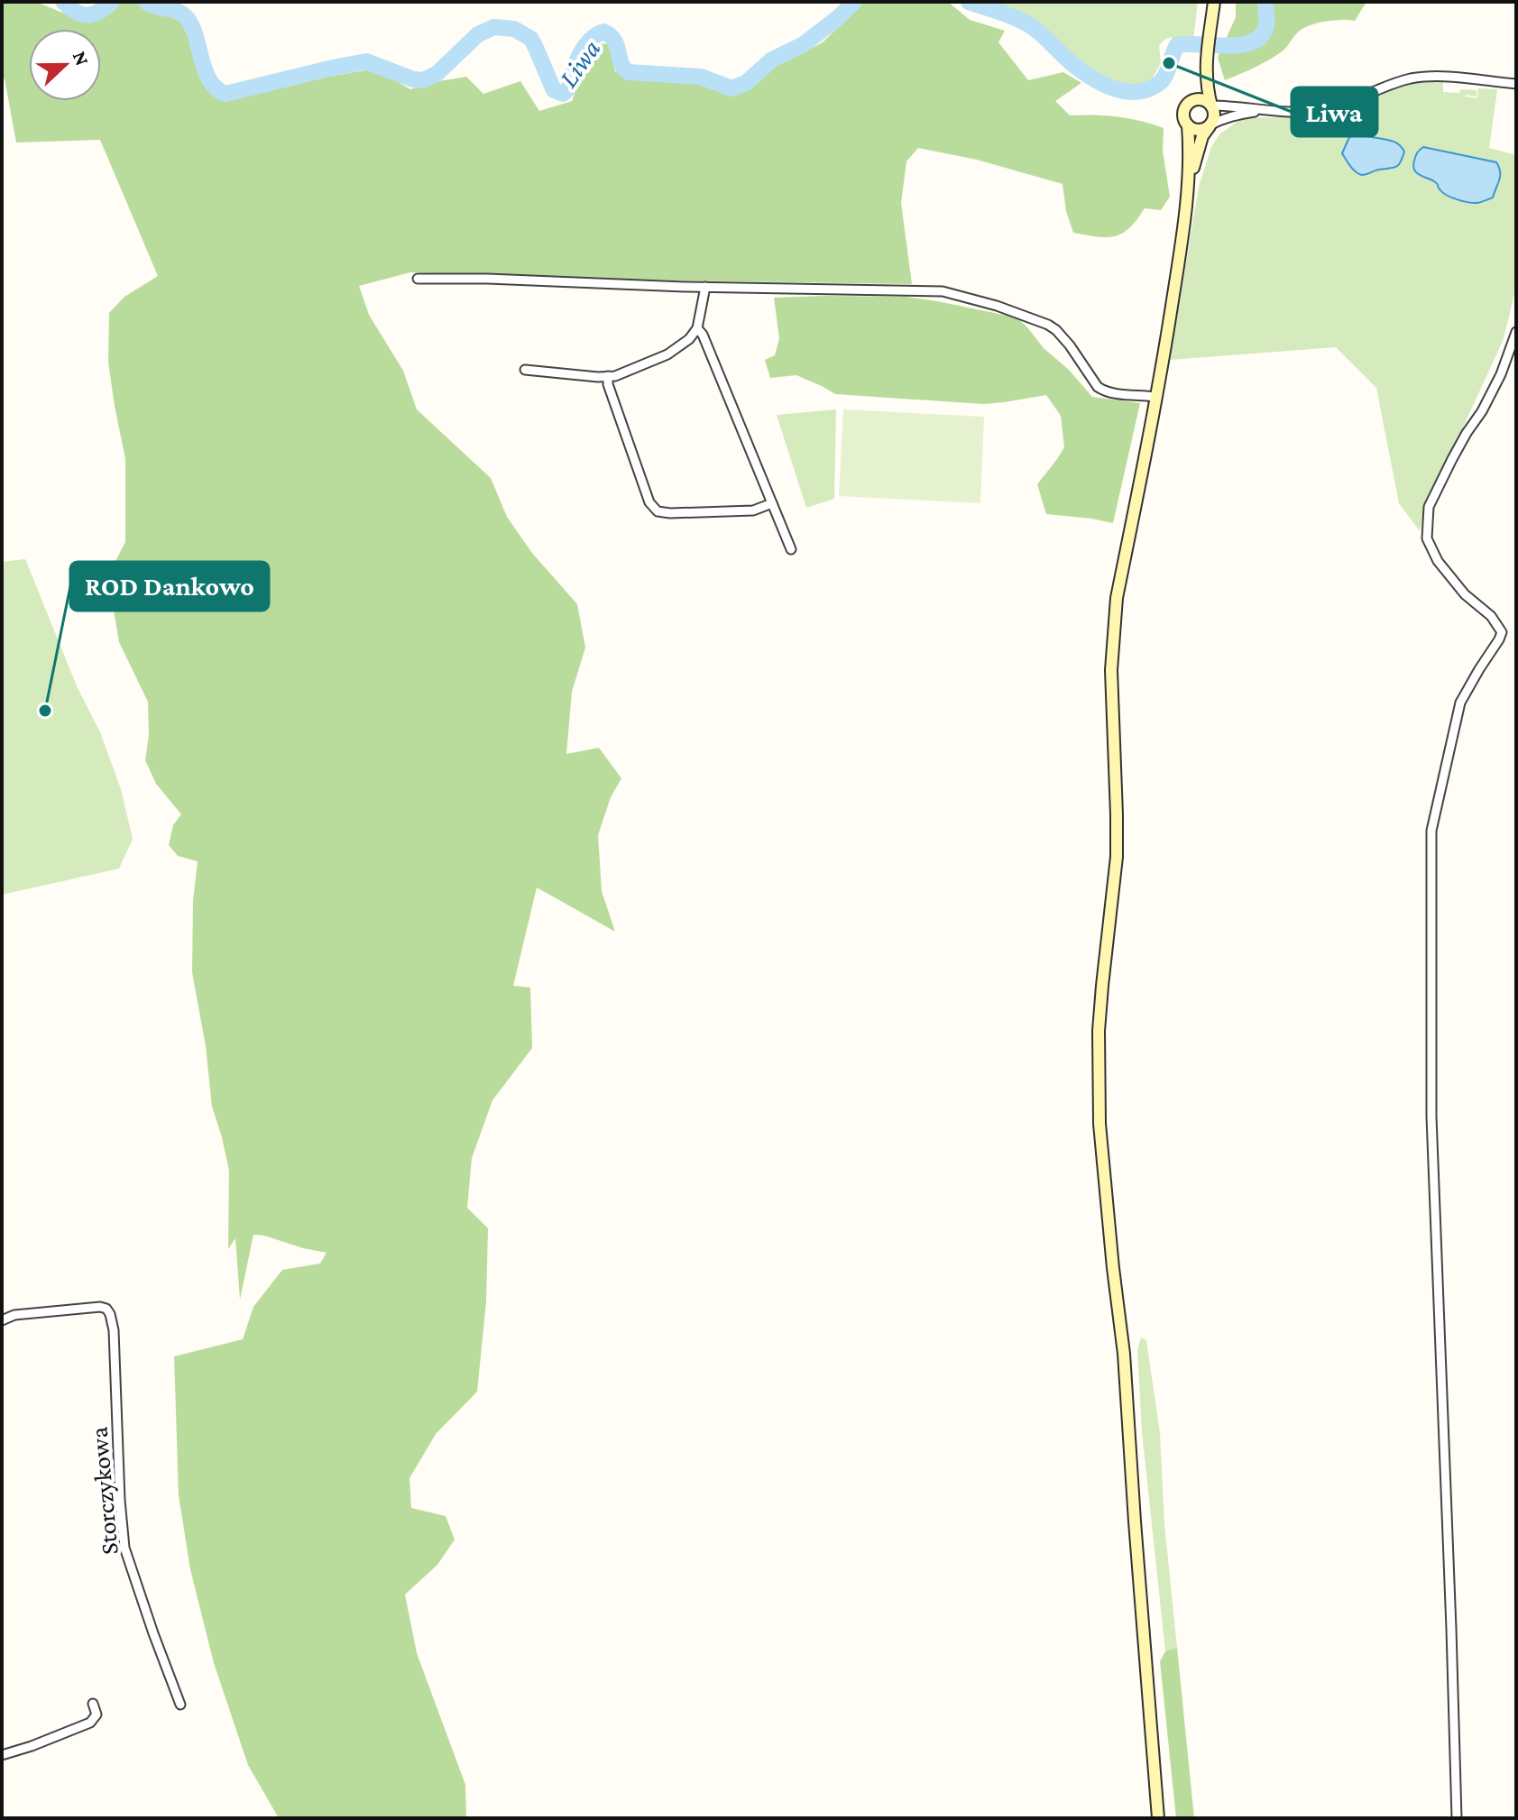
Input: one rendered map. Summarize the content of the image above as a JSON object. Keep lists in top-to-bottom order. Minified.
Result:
{"streets":{"street":["Storczykowa"]},"water":["Liwa"],"places":["Liwa","ROD Dankowo"],"north":"right"}
